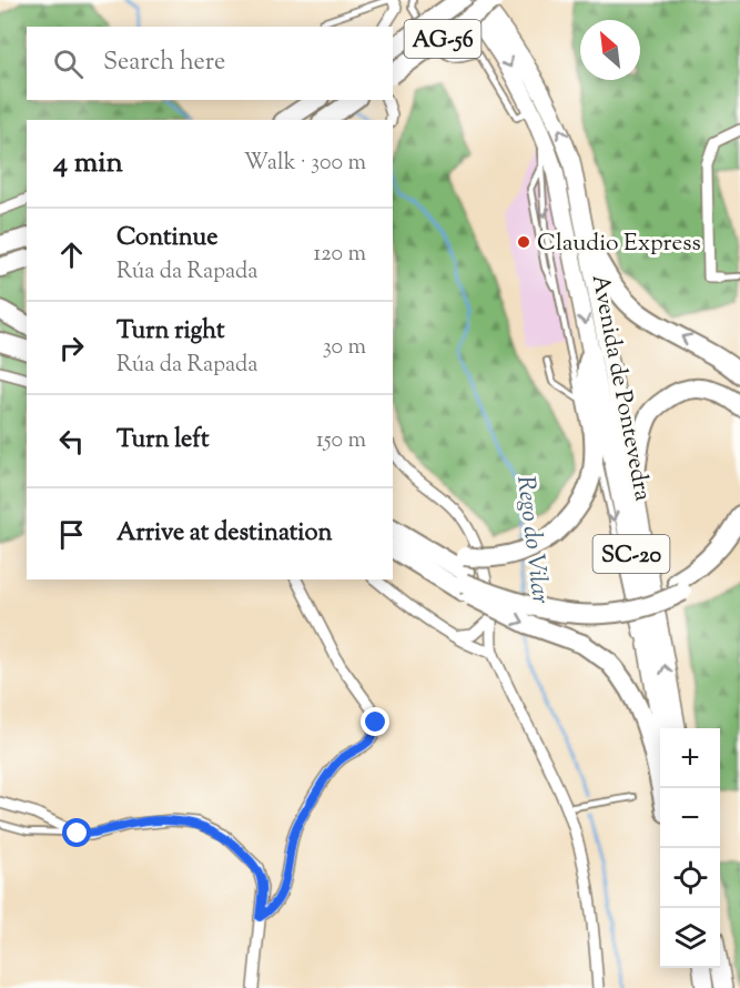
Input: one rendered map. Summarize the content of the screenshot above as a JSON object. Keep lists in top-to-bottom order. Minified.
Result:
{"streets":{"highway":["AG-56","Avenida de Pontevedra","SC-20"]},"crossings":[["AG-56","Avenida de Pontevedra"]],"water":["Rego do Vilar"],"places":["Claudio Express"],"north":"top left","page":{"search":"Search here","heading":["4 min","Walk · 300 m"],"list":[["Continue","Rúa da Rapada","120 m"],["Turn right","Rúa da Rapada","30 m"],["Turn left","150 m"],"Arrive at destination"],"map_buttons":["+","−"]}}
